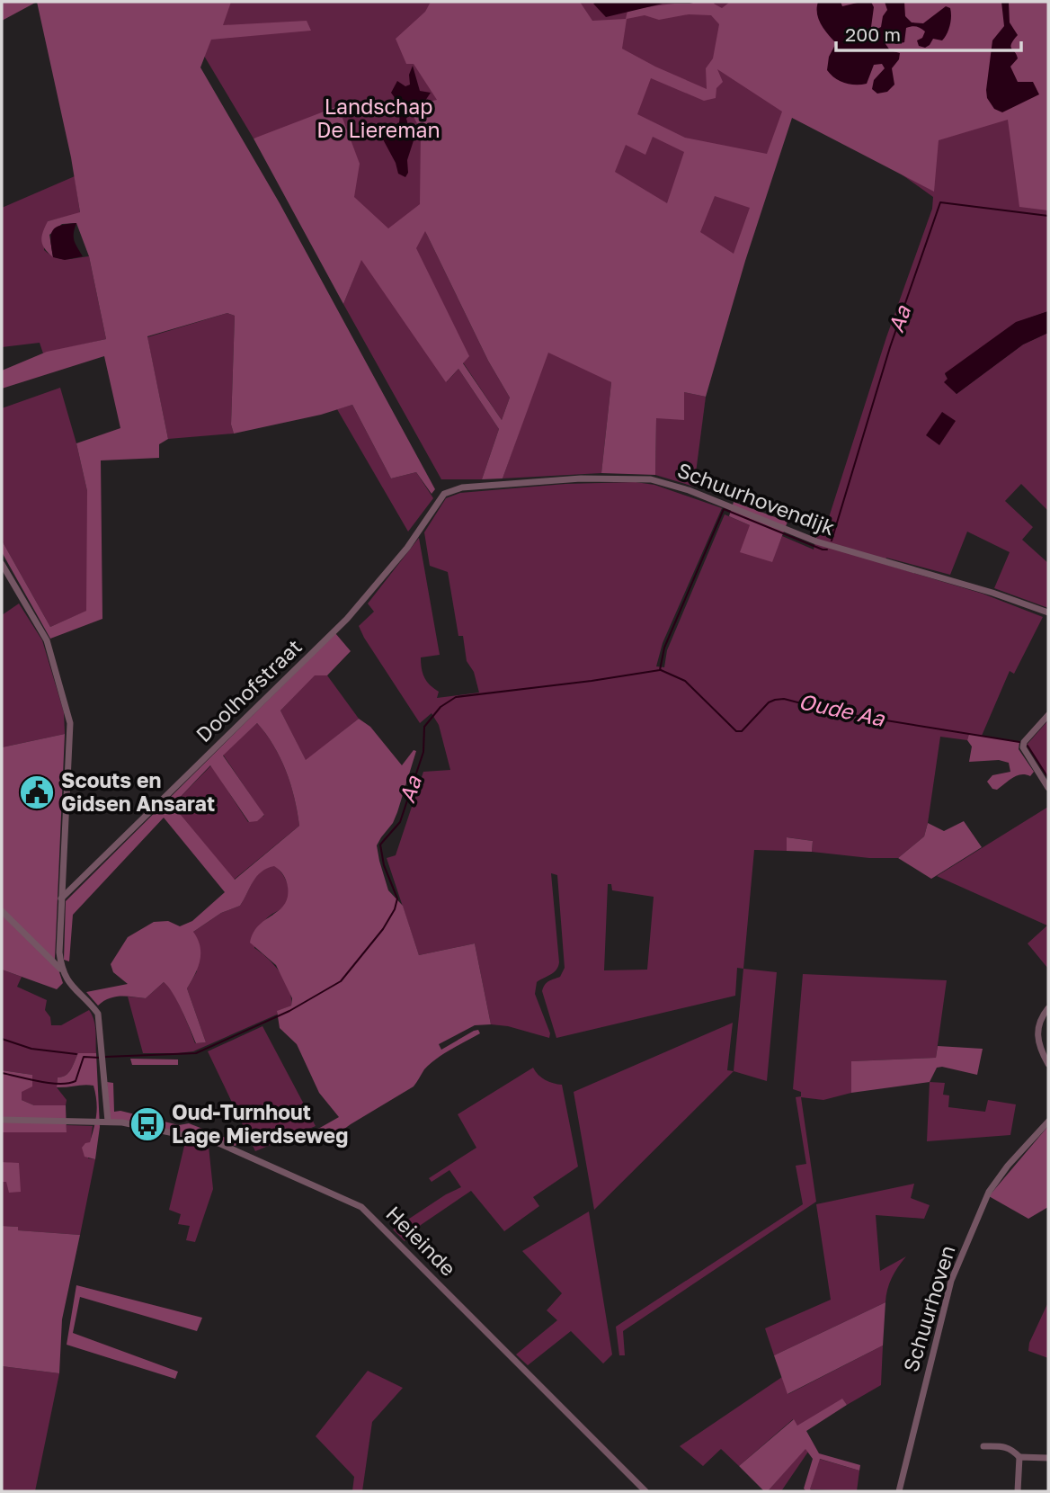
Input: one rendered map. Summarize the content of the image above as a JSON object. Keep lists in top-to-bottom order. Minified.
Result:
{"streets":{"street":["Schuurhovendijk","Doolhofstraat","Heieinde","Schuurhoven"]},"crossings":[["Schuurhovendijk","Doolhofstraat"]],"water":["Aa","Oude Aa"],"parks":["Landschap De Liereman"],"places":{"public building":["Scouts en Gidsen Ansarat"],"bus stop":["Oud-Turnhout Lage Mierdseweg"]},"scale_bar":"200 m"}
